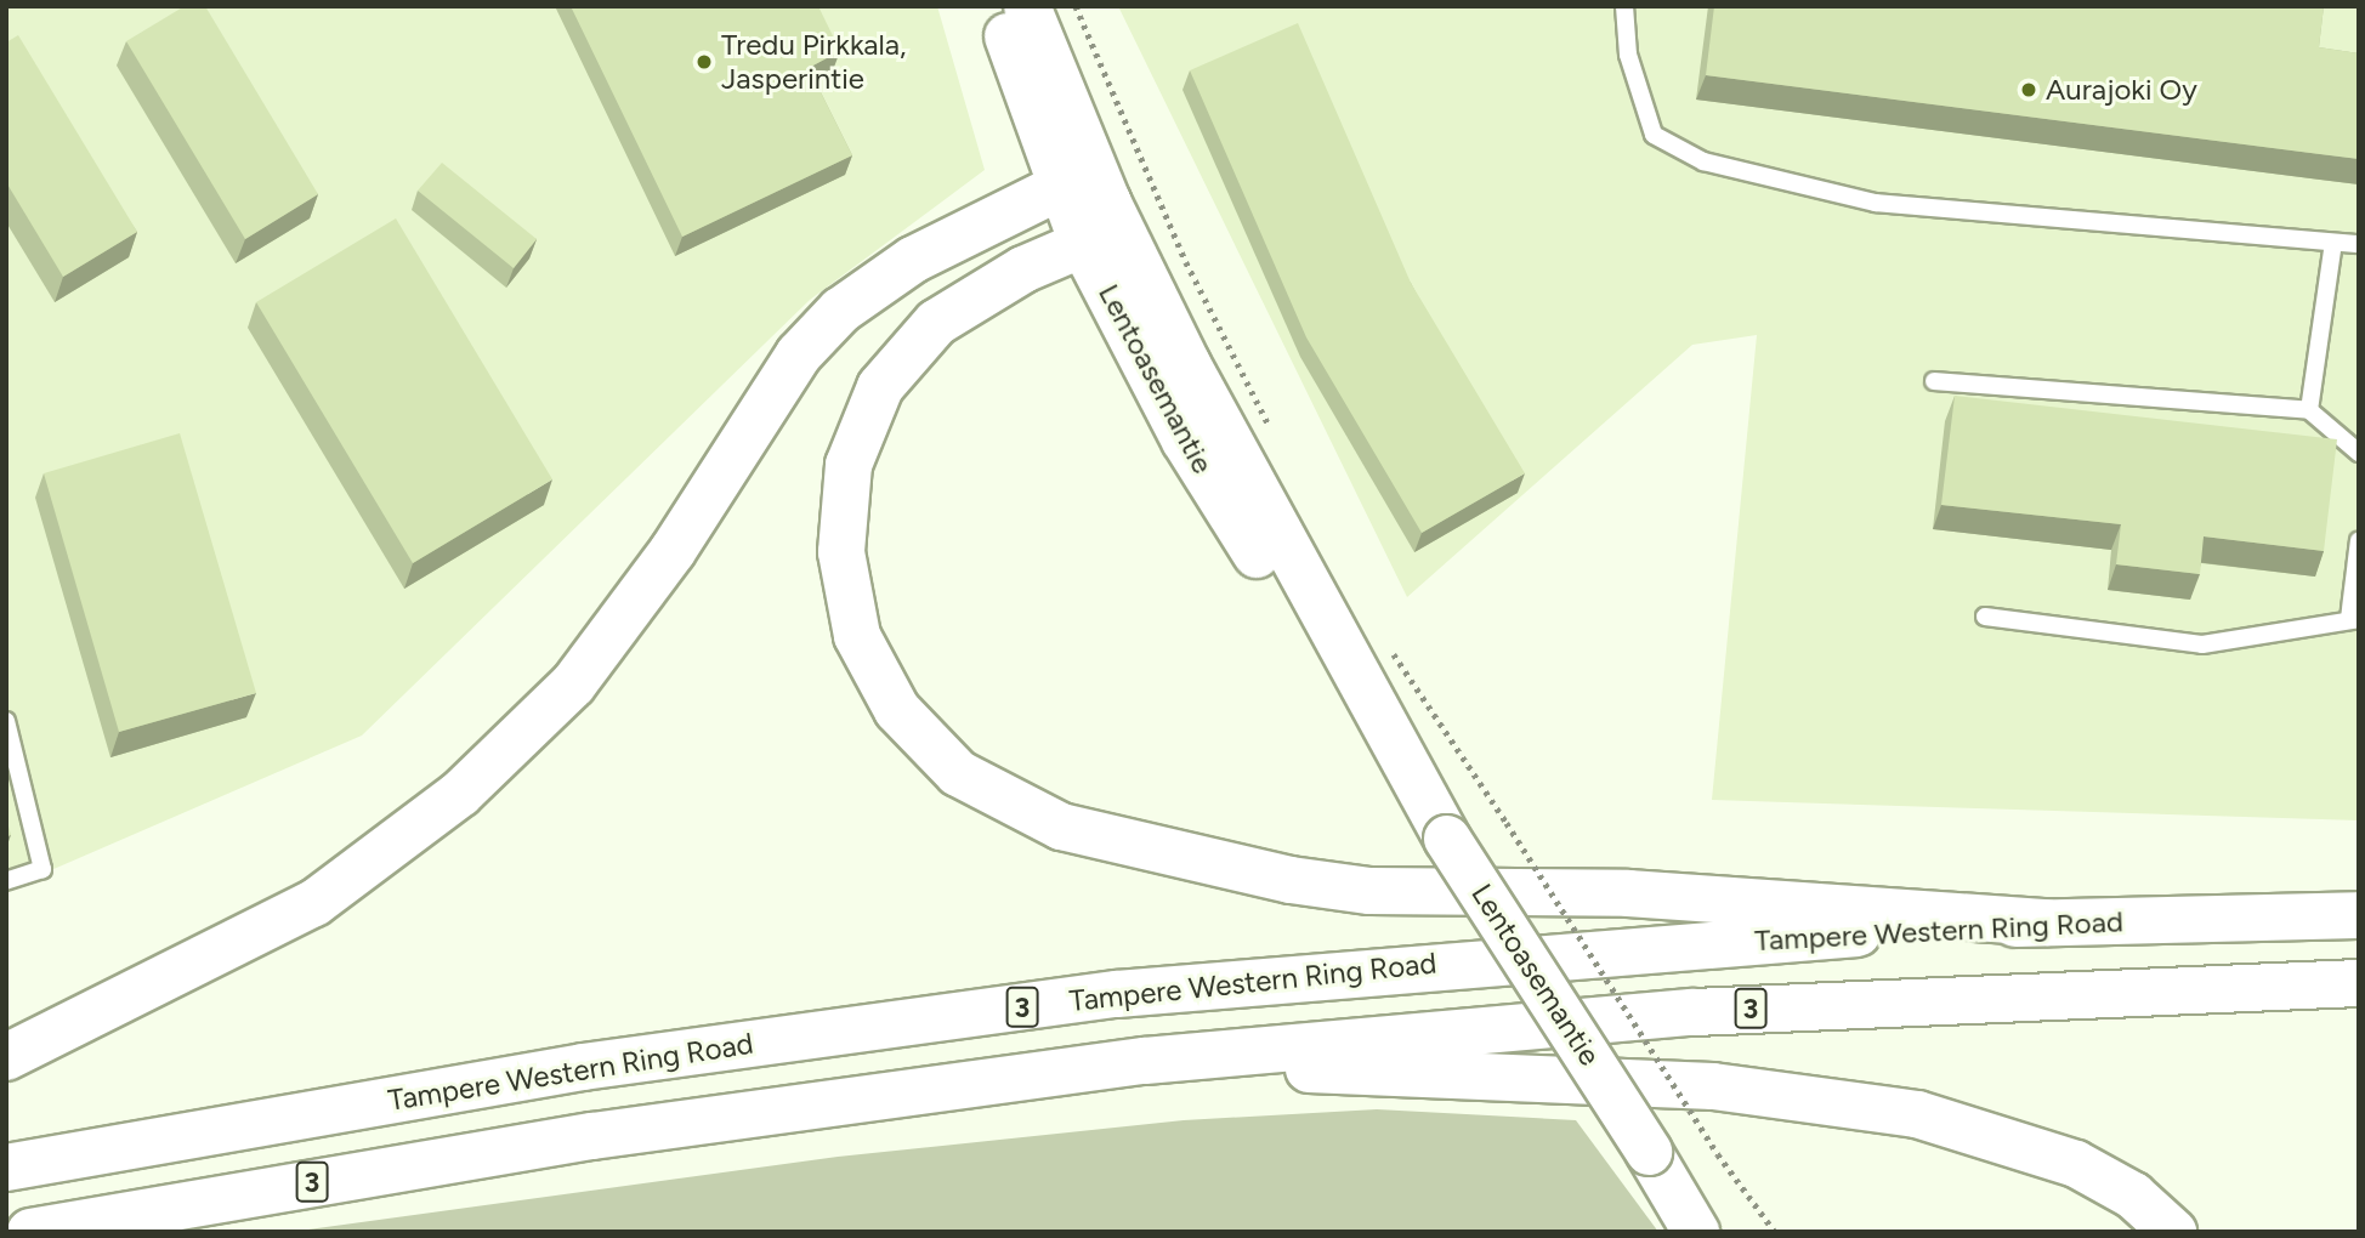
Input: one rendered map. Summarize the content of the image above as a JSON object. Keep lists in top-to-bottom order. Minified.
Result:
{"streets":{"main road":["Lentoasemantie","Tampere Western Ring Road","3"]},"places":["Tredu Pirkkala, Jasperintie","Aurajoki Oy"]}
